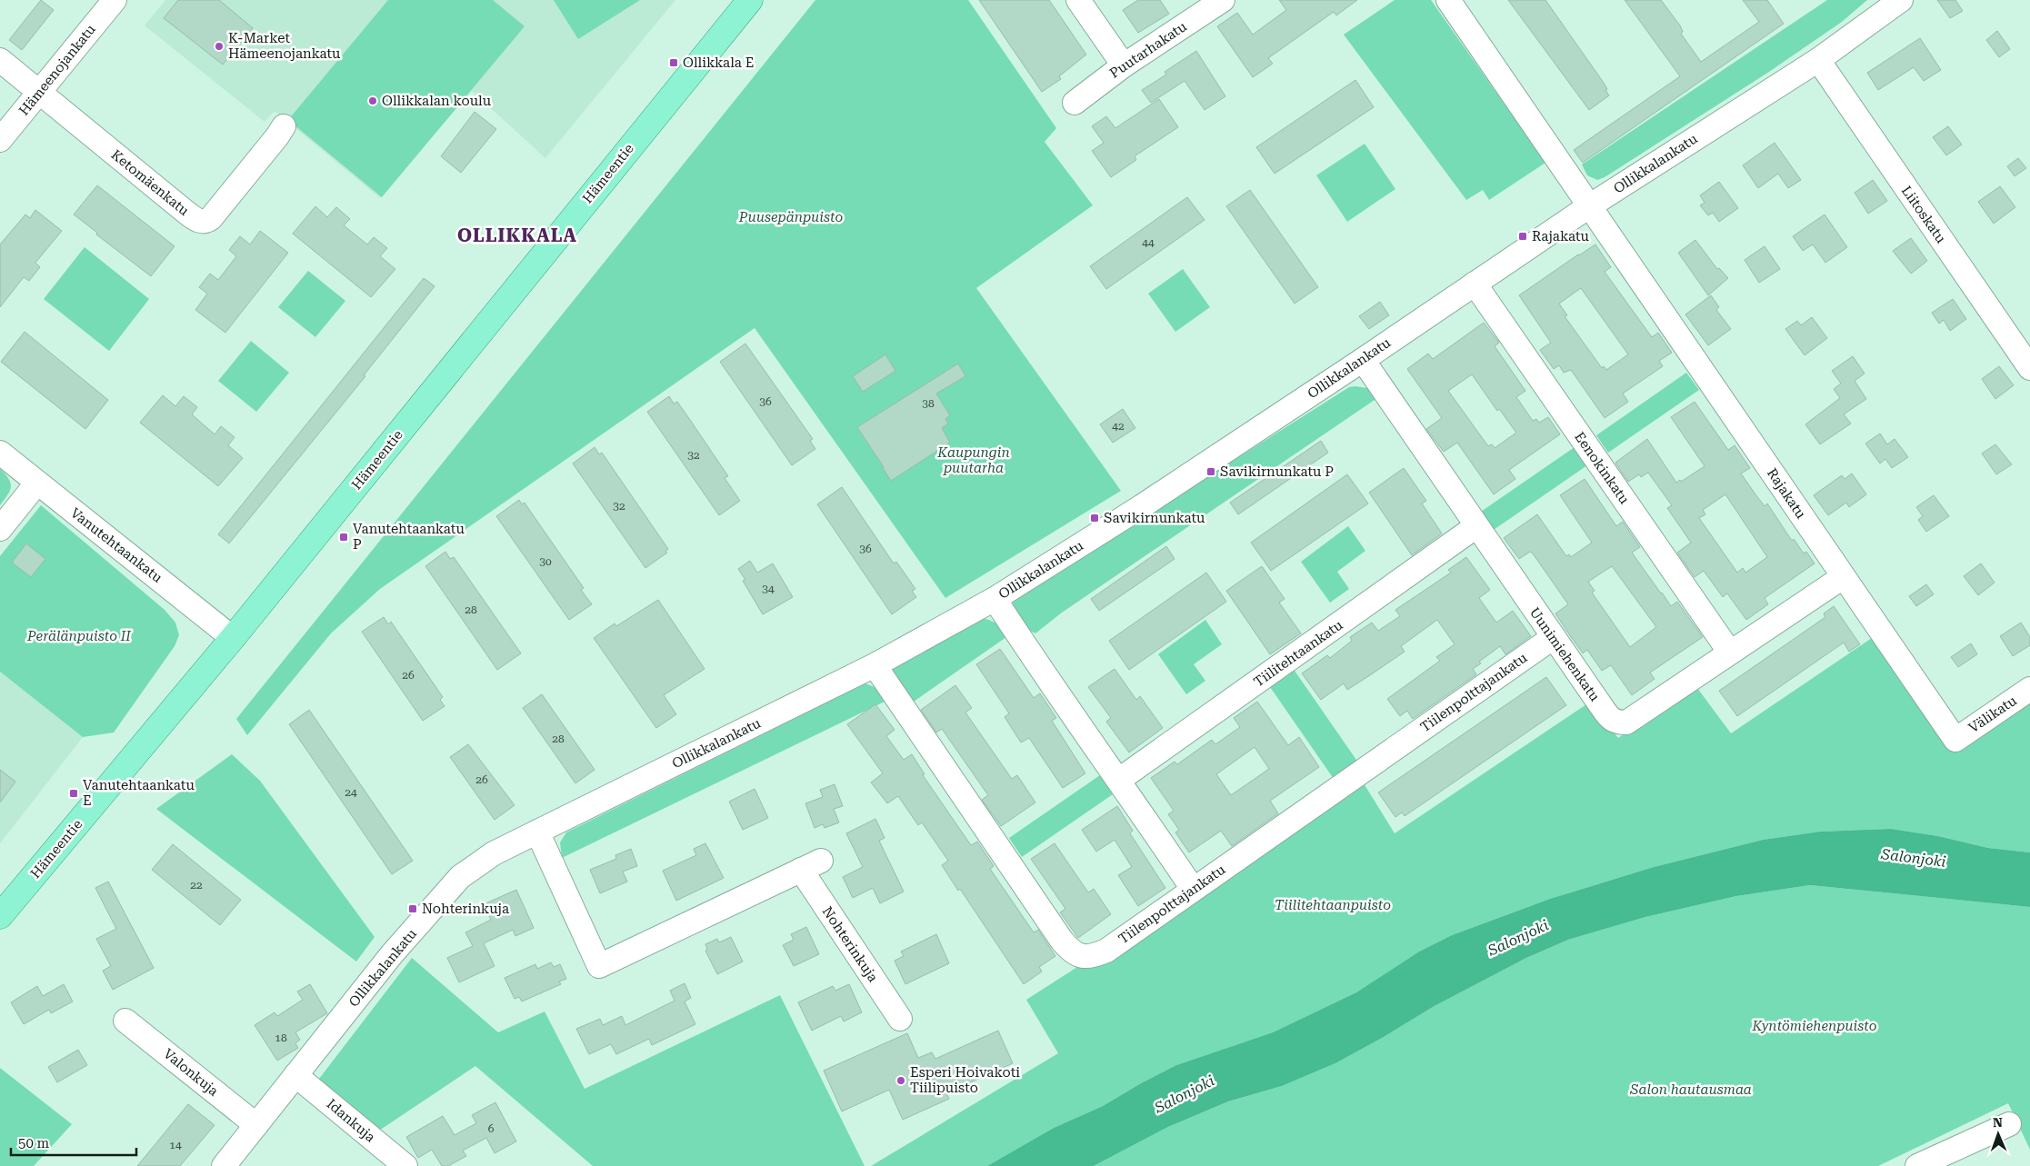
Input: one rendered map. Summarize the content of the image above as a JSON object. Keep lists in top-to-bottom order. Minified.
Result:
{"streets":{"main road":["Hämeentie"],"street":["Puutarhakatu","Hämeenojankatu","Ollikkalankatu","Ketomäenkatu","Liitoskatu","Eenokinkatu","Rajakatu","Vanutehtaankatu","Tiilitehtaankatu","Uunimiehenkatu","Tiilenpolttajankatu","Välikatu","Nohterinkuja","Valonkuja","Idankuja"]},"crossings":[["Hämeenojankatu","Ketomäenkatu"],["Ollikkalankatu","Liitoskatu"],["Ollikkalankatu","Eenokinkatu"],["Ollikkalankatu","Rajakatu"],["Ollikkalankatu","Uunimiehenkatu"],["Ollikkalankatu","Tiilenpolttajankatu"],["Ollikkalankatu","Nohterinkuja"],["Ollikkalankatu","Valonkuja"],["Ollikkalankatu","Idankuja"],["Hämeentie","Vanutehtaankatu"],["Eenokinkatu","Uunimiehenkatu"],["Rajakatu","Uunimiehenkatu"],["Rajakatu","Välikatu"],["Tiilitehtaankatu","Uunimiehenkatu"],["Uunimiehenkatu","Tiilenpolttajankatu"]],"districts":["OLLIKKALA"],"water":["Salonjoki"],"parks":["Puusepänpuisto","Kaupungin puutarha","Perälänpuisto II","Tiilitehtaanpuisto","Kyntömiehenpuisto","Salon hautausmaa"],"places":{"other":["K-Market Hämeenojankatu","Ollikkalan koulu","Esperi Hoivakoti Tiilipuisto"],"transit":["Ollikkala E","Rajakatu","Savikirnunkatu P","Savikirnunkatu","Vanutehtaankatu P","Vanutehtaankatu E","Nohterinkuja"]},"house_numbers":["44","36","38","42","32","32","36","30","34","28","26","28","26","24","22","18","6","14"],"scale_bar":"50 m","north":"top"}
